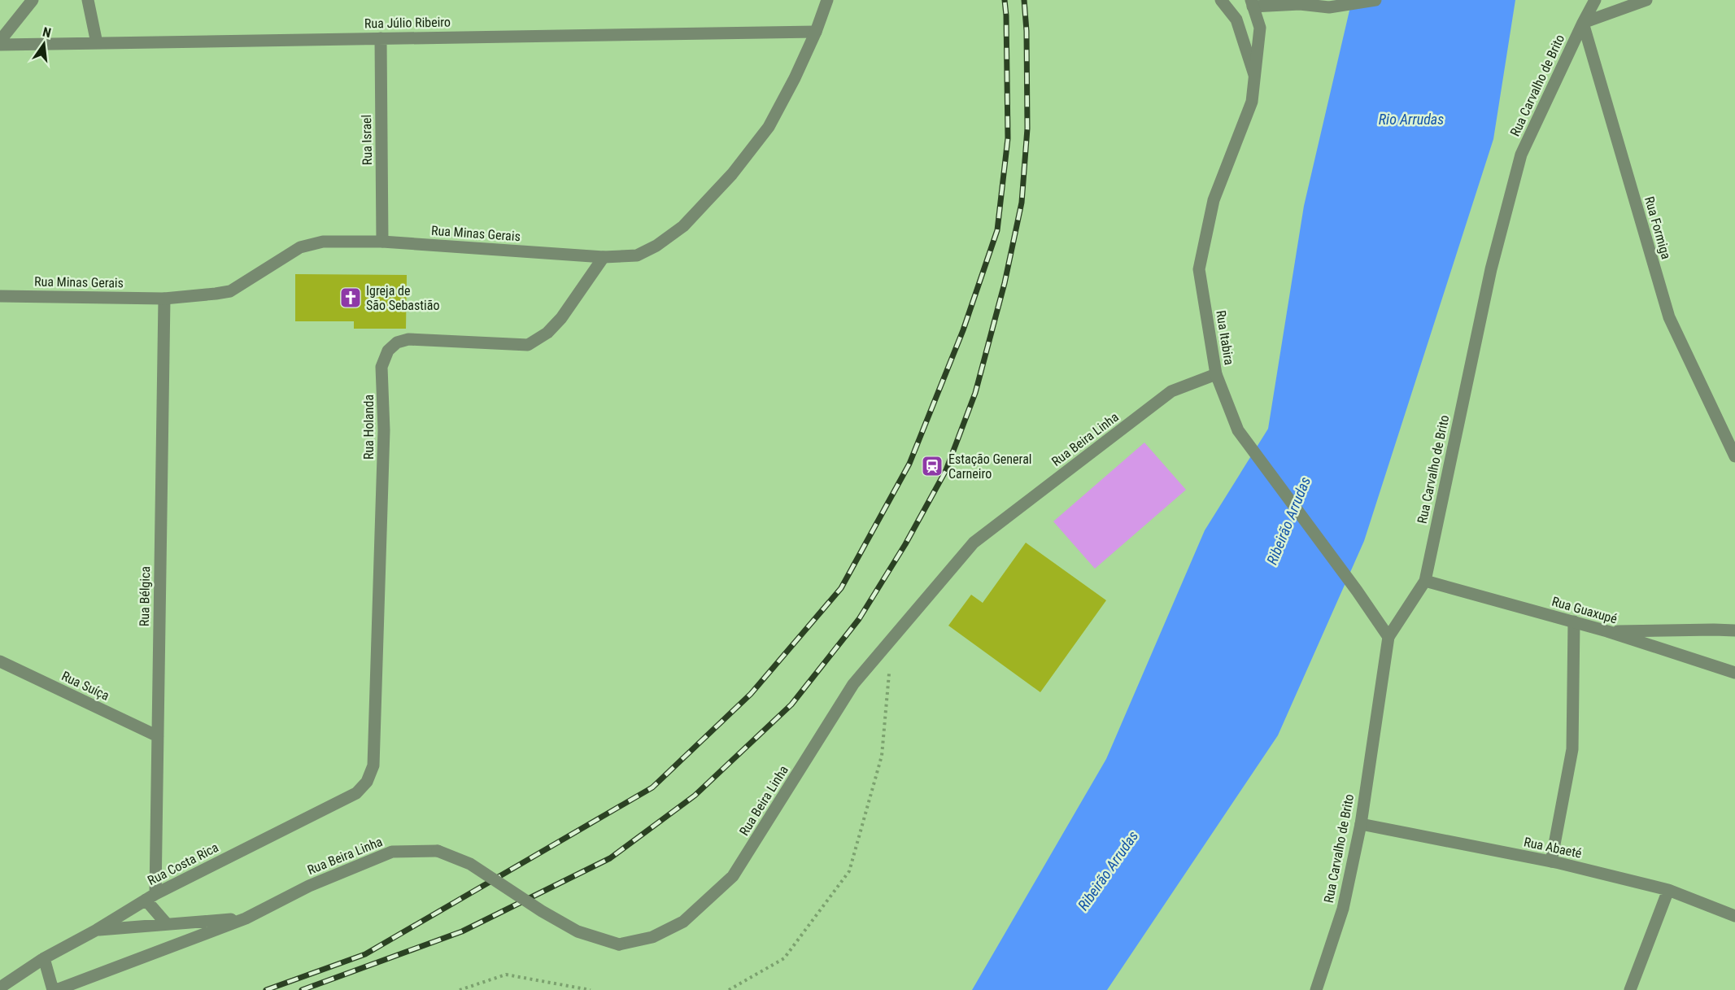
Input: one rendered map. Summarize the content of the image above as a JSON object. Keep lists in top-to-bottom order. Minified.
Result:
{"streets":{"street":["Rua Júlio Ribeiro","Rua Carvalho de Brito","Rua Israel","Rua Formiga","Rua Minas Gerais","Rua Itabira","Rua Holanda","Rua Beira Linha","Rua Bélgica","Rua Guaxupé","Rua Suíça","Rua Abaeté","Rua Costa Rica"]},"crossings":[["Rua Júlio Ribeiro","Rua Israel"],["Rua Júlio Ribeiro","Rua Minas Gerais"],["Rua Carvalho de Brito","Rua Formiga"],["Rua Carvalho de Brito","Rua Itabira"],["Rua Carvalho de Brito","Rua Guaxupé"],["Rua Carvalho de Brito","Rua Abaeté"],["Rua Israel","Rua Minas Gerais"],["Rua Minas Gerais","Rua Holanda"],["Rua Minas Gerais","Rua Bélgica"],["Rua Itabira","Rua Beira Linha"],["Rua Holanda","Rua Costa Rica"],["Rua Beira Linha","Rua Costa Rica"],["Rua Bélgica","Rua Suíça"],["Rua Bélgica","Rua Costa Rica"]],"water":["Rio Arrudas","Ribeirão Arrudas"],"places":{"church":["Igreja de São Sebastião"],"station":["Estação General Carneiro"]},"north":"top"}
